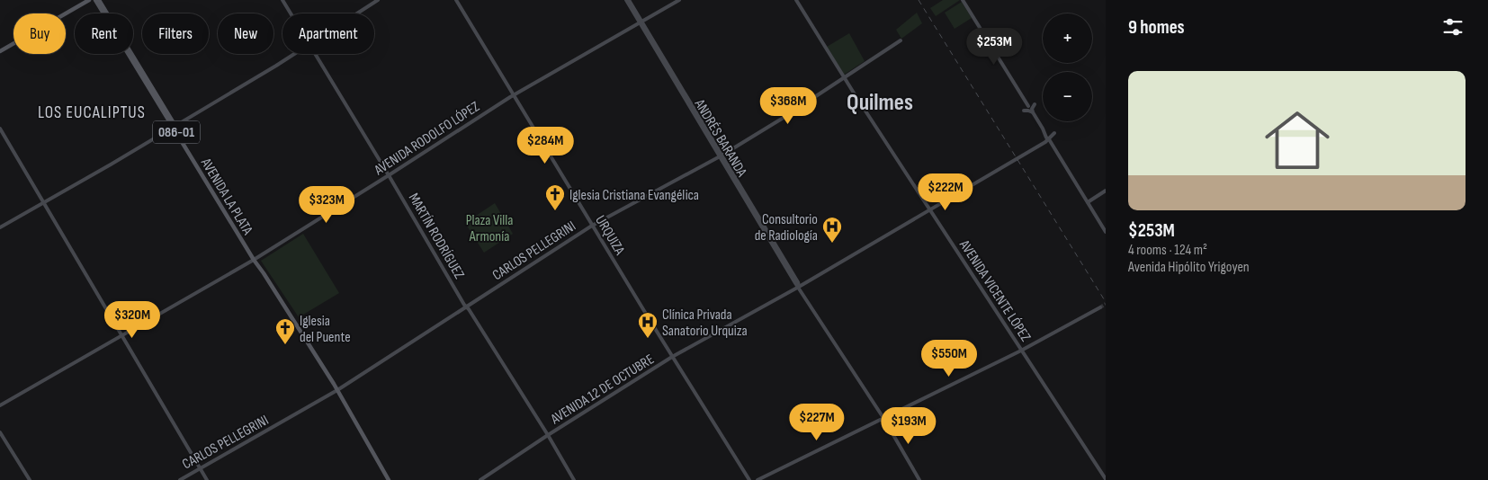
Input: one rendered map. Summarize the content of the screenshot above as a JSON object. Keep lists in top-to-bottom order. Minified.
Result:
{"streets":{"main road":["086-01","AVENIDA LA PLATA"],"street":["AVENIDA RODOLFO LÓPEZ","ANDRÉS BARANDA","URQUIZA","MARTÍN RODRÍGUEZ","CARLOS PELLEGRINI","AVENIDA VICENTE LÓPEZ","AVENIDA 12 DE OCTUBRE"]},"crossings":[["AVENIDA RODOLFO LÓPEZ","ANDRÉS BARANDA"],["AVENIDA RODOLFO LÓPEZ","AVENIDA LA PLATA"],["AVENIDA RODOLFO LÓPEZ","URQUIZA"],["AVENIDA RODOLFO LÓPEZ","MARTÍN RODRÍGUEZ"],["ANDRÉS BARANDA","CARLOS PELLEGRINI"],["ANDRÉS BARANDA","AVENIDA 12 DE OCTUBRE"],["AVENIDA LA PLATA","CARLOS PELLEGRINI"],["URQUIZA","CARLOS PELLEGRINI"],["URQUIZA","AVENIDA 12 DE OCTUBRE"],["MARTÍN RODRÍGUEZ","CARLOS PELLEGRINI"],["MARTÍN RODRÍGUEZ","AVENIDA 12 DE OCTUBRE"],["CARLOS PELLEGRINI","AVENIDA VICENTE LÓPEZ"],["AVENIDA VICENTE LÓPEZ","AVENIDA 12 DE OCTUBRE"]],"districts":["Quilmes","LOS EUCALIPTUS"],"parks":["Plaza Villa Armonía"],"places":{"church":["Iglesia Cristiana Evangélica","Iglesia del Puente"],"hospital":["Consultorio de Radiología","Clínica Privada Sanatorio Urquiza"]},"page":{"heading":"9 homes","map_buttons":["+","−"],"chip":["Buy","Rent","Filters","New","Apartment"],"price":["$253M","$368M","$284M","$222M","$323M","$320M","$550M","$227M","$193M"],"list":[{"name":"$253M","note":"4 rooms · 124 m² · Avenida Hipólito Yrigoyen"}]}}
